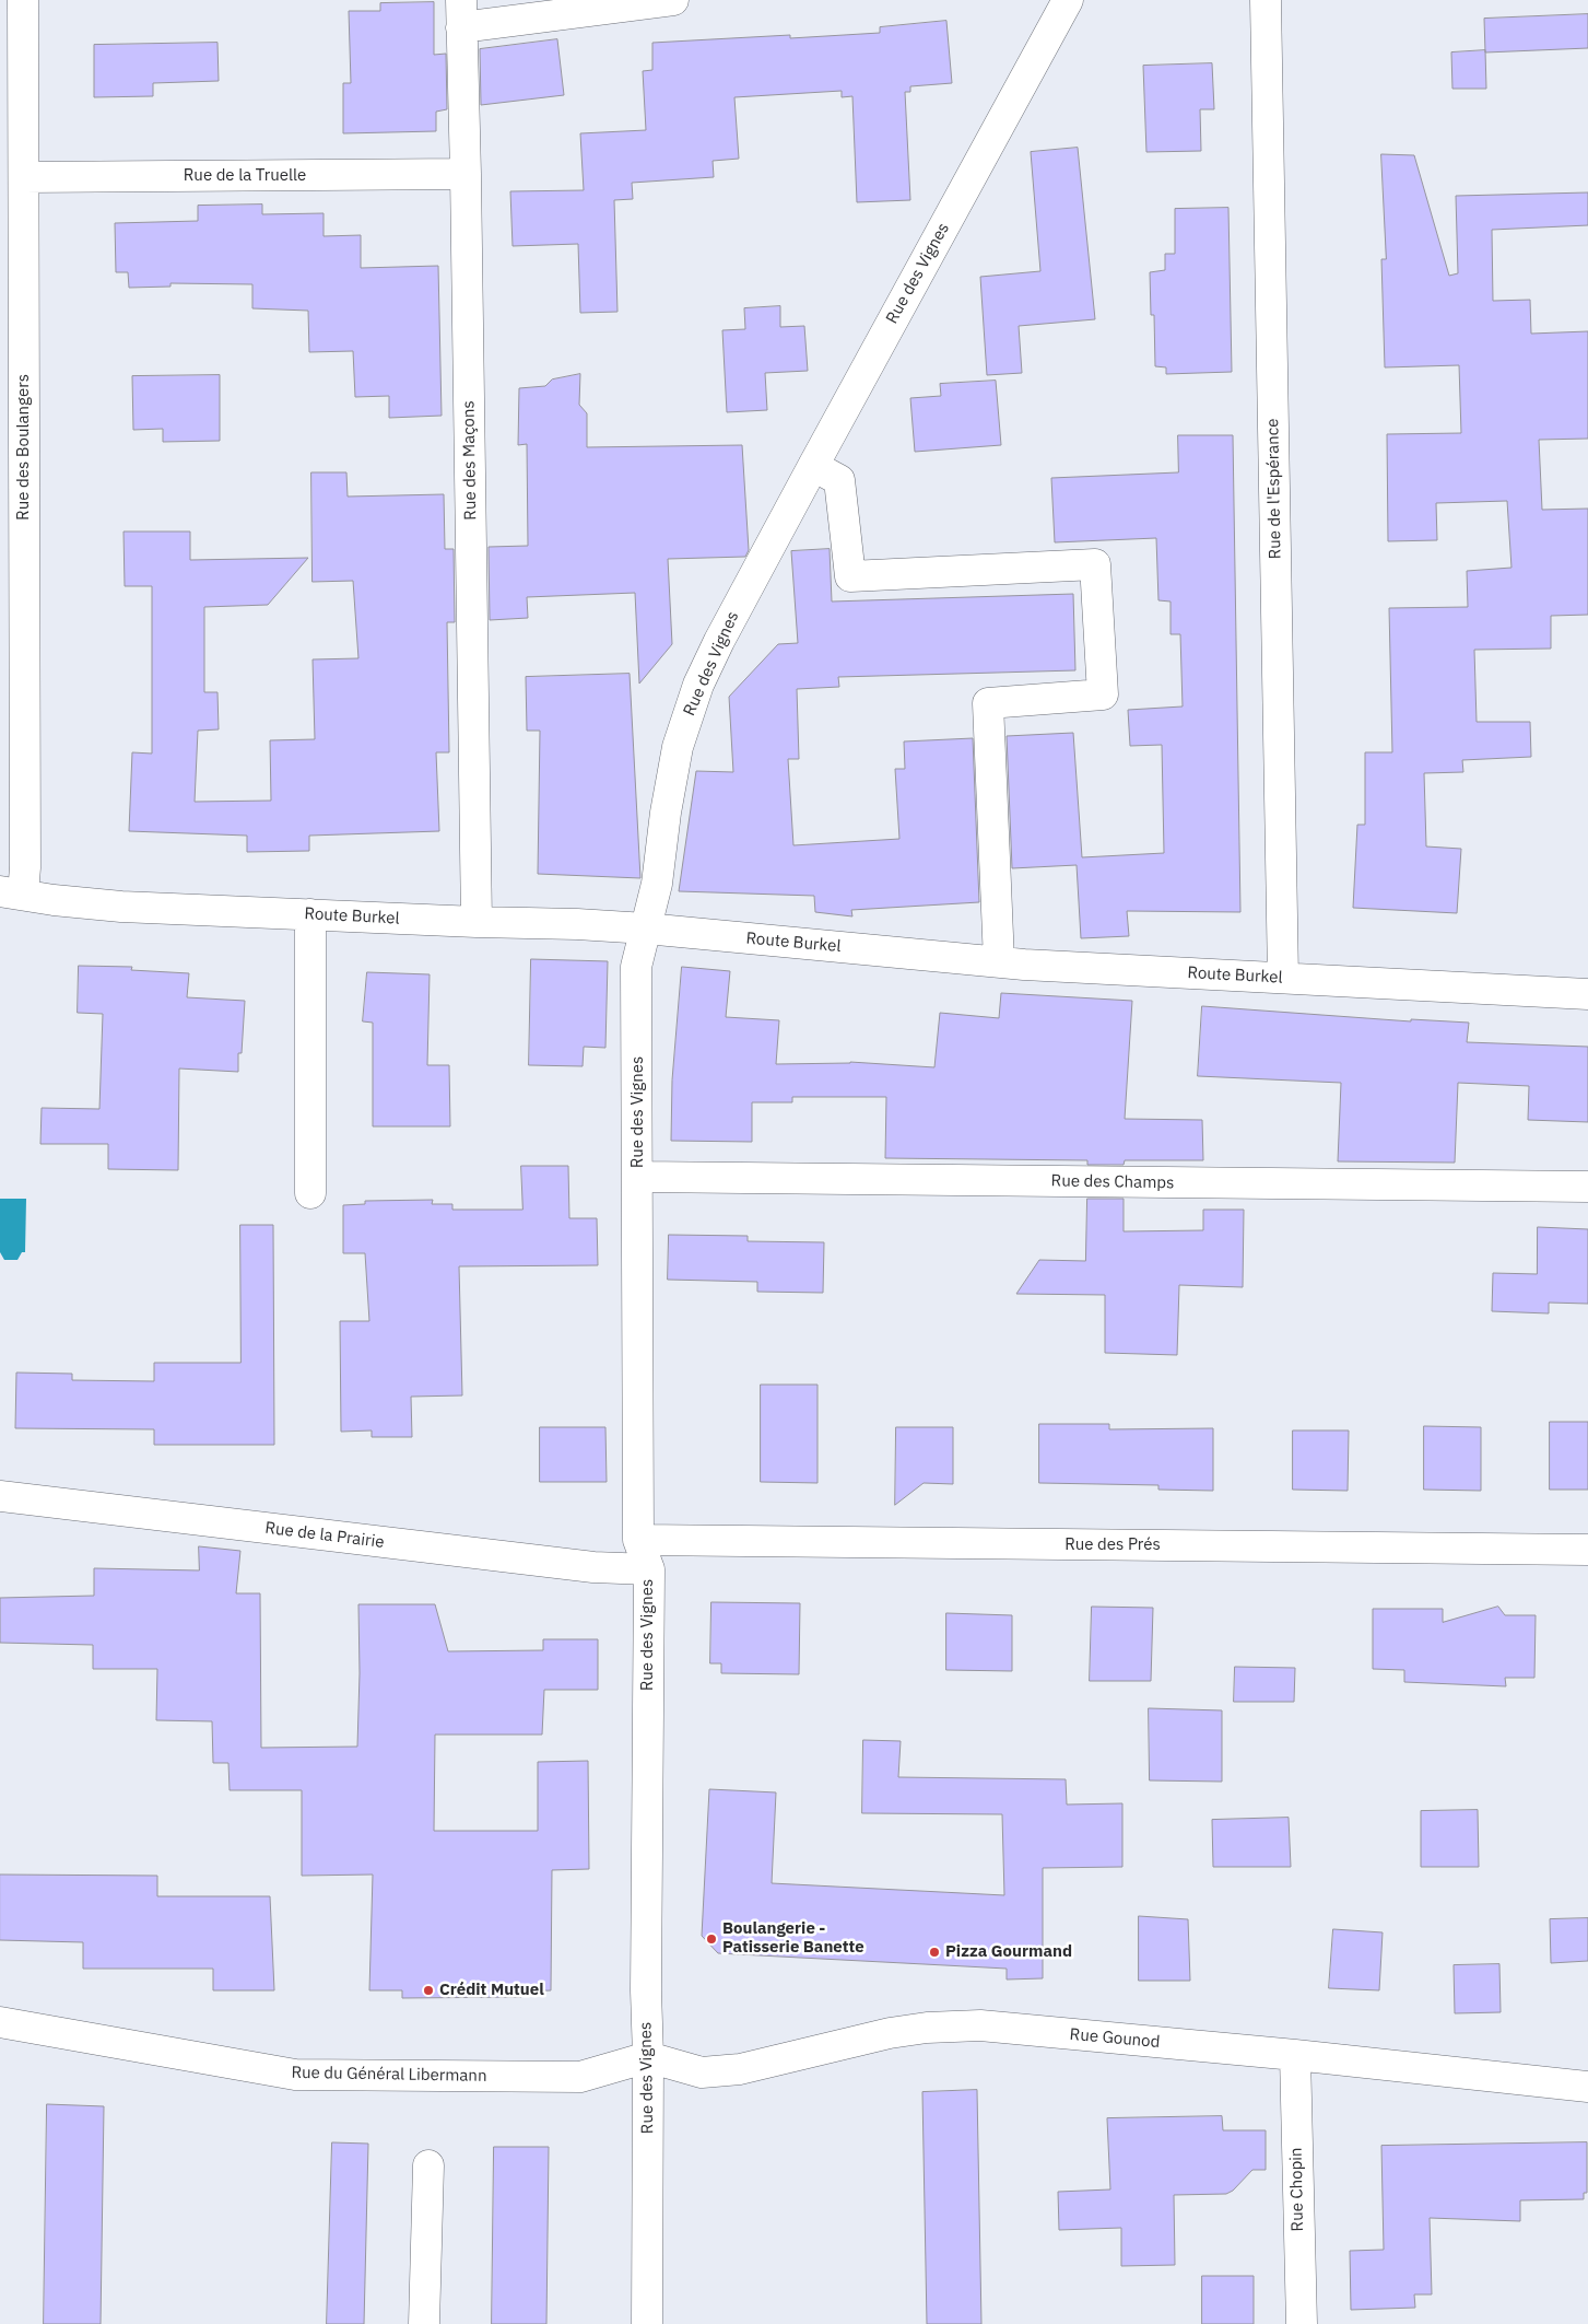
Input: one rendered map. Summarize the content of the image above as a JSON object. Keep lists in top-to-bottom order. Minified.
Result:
{"streets":{"street":["Rue de la Truelle","Rue des Vignes","Rue des Boulangers","Rue des Maçons","Rue de l'Espérance","Route Burkel","Rue des Champs","Rue de la Prairie","Rue des Prés","Rue Gounod","Rue du Général Libermann","Rue Chopin"]},"crossings":[["Rue de la Truelle","Rue des Boulangers"],["Rue de la Truelle","Rue des Maçons"],["Rue des Vignes","Route Burkel"],["Rue des Vignes","Rue des Champs"],["Rue des Vignes","Rue de la Prairie"],["Rue des Vignes","Rue des Prés"],["Rue des Vignes","Rue Gounod"],["Rue des Vignes","Rue du Général Libermann"],["Rue des Boulangers","Route Burkel"],["Rue des Maçons","Route Burkel"],["Rue de l'Espérance","Route Burkel"],["Rue Gounod","Rue du Général Libermann"],["Rue Gounod","Rue Chopin"]],"places":["Boulangerie - Patisserie Banette","Pizza Gourmand","Crédit Mutuel"]}
